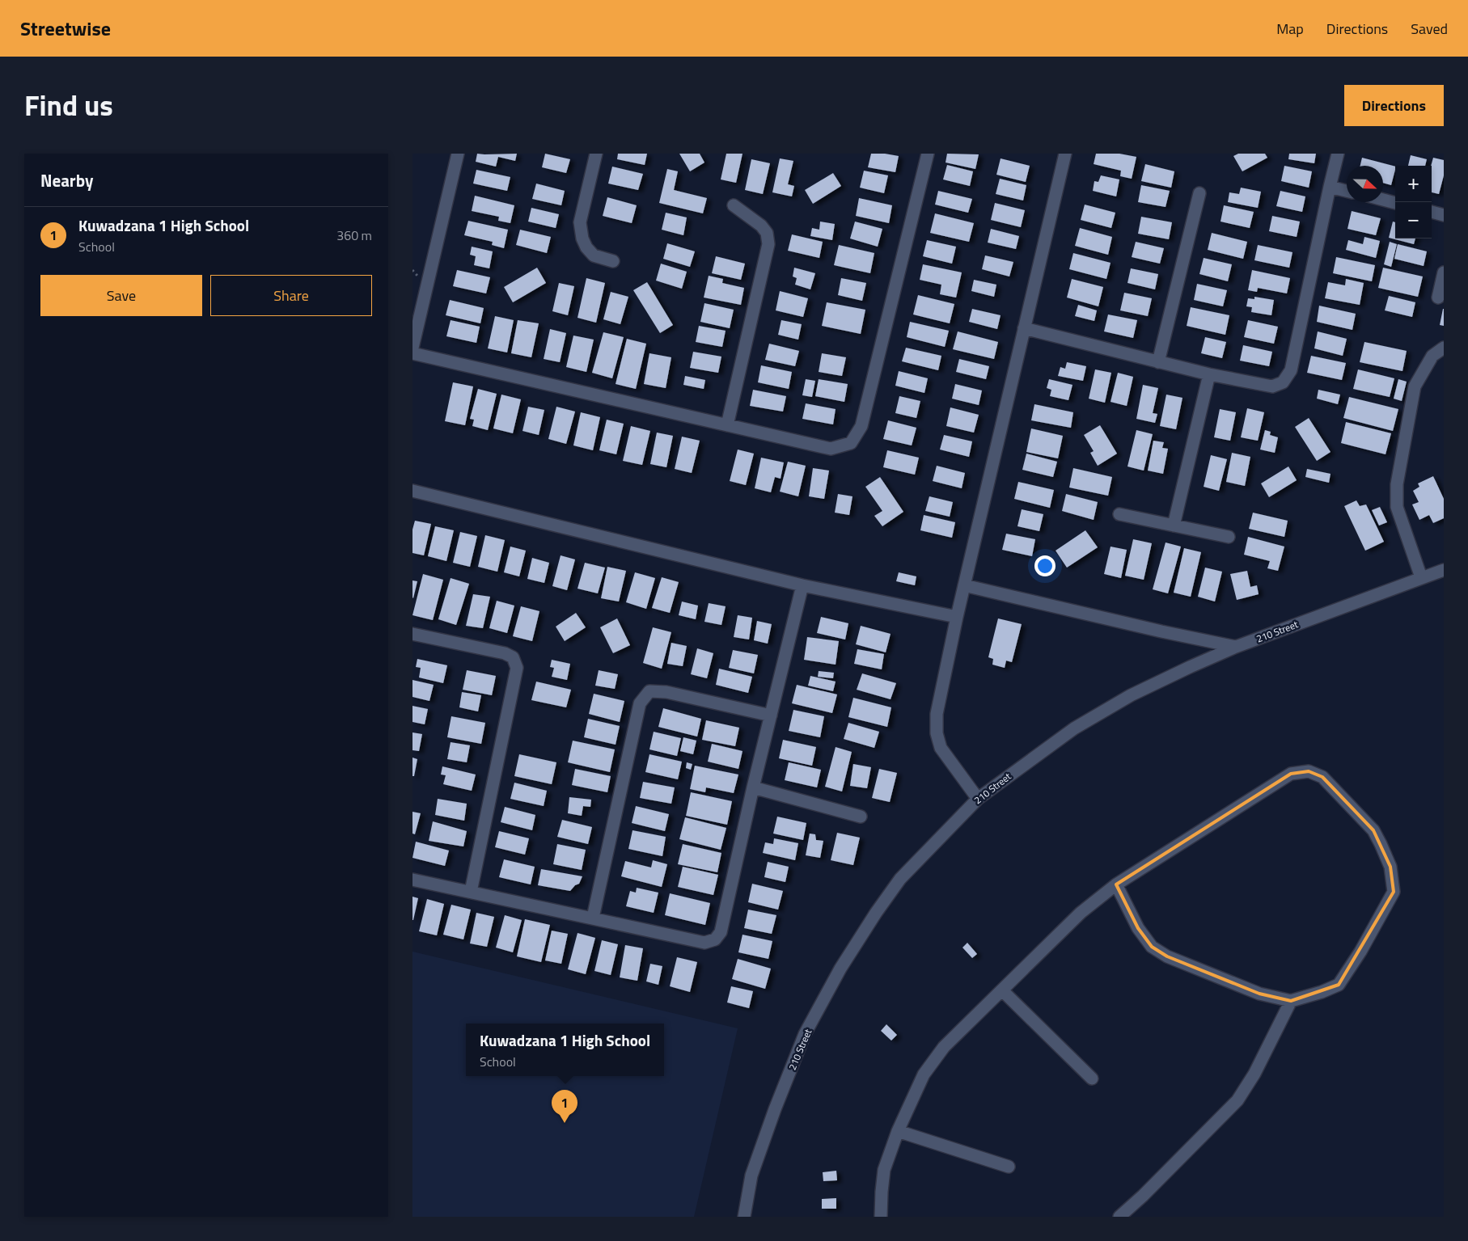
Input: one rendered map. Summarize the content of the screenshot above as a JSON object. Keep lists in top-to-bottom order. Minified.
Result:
{"streets":{"street":["210 Street"]},"north":"right","page":{"header":"Streetwise","nav":["Map","Directions","Saved"],"title":"Find us","buttons":["Directions",["Save","Share"]],"heading":"Nearby","map_buttons":["+","−"],"list":[{"mark":"1","name":"Kuwadzana 1 High School","note":"School","value":"360 m"}],"popup":["Kuwadzana 1 High School","School"],"pins":"1"}}
